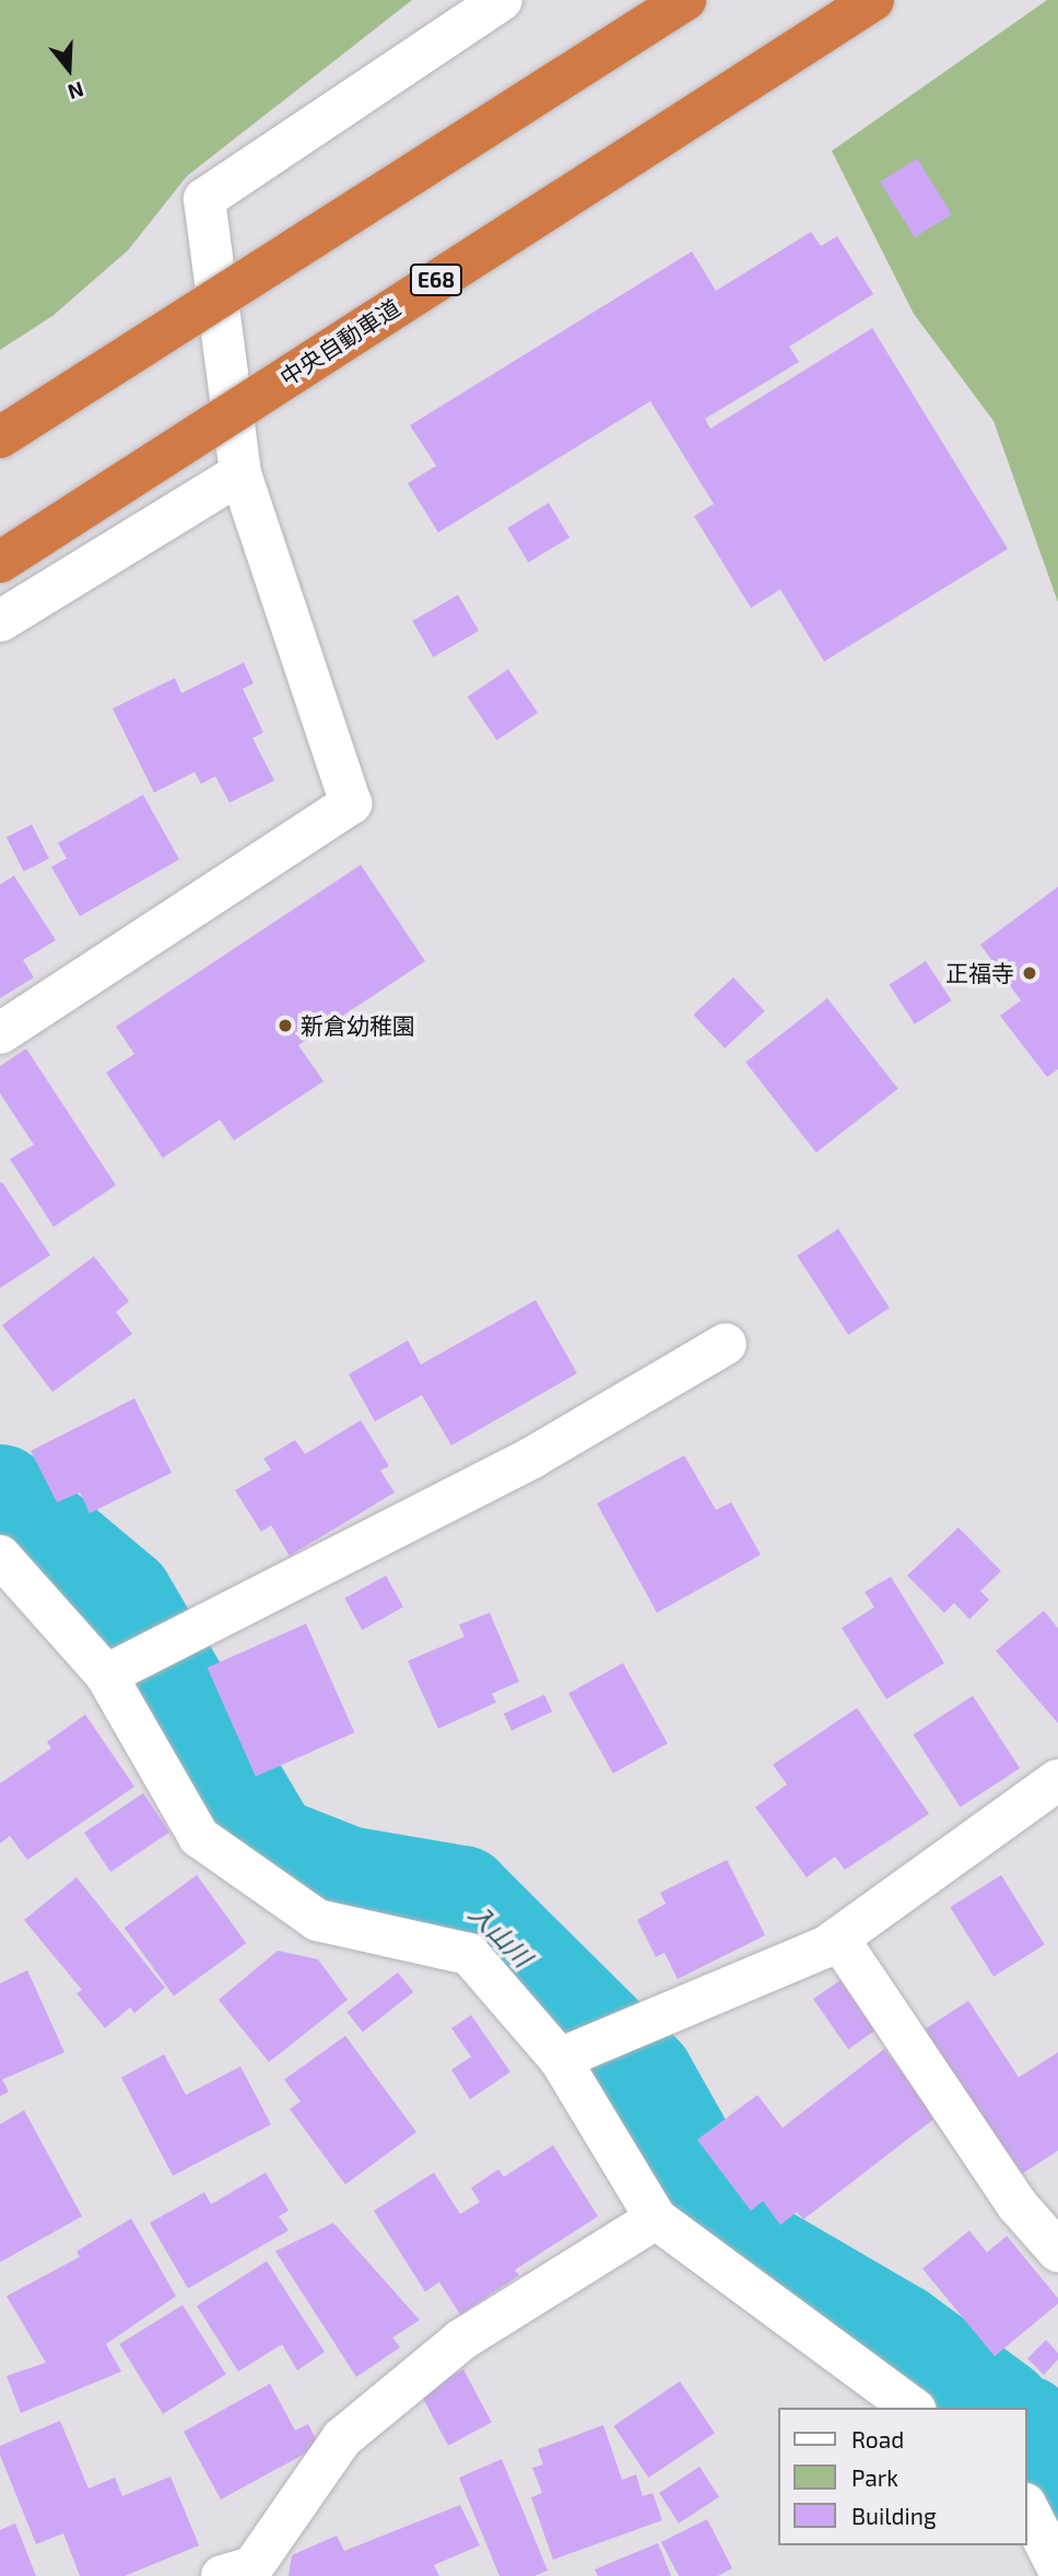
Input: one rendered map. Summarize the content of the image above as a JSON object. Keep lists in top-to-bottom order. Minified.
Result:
{"streets":{"highway":["E68","中央自動車道"]},"water":["入山川"],"places":["正福寺","新倉幼稚園"],"legend":["Road","Park","Building"],"north":"bottom"}
